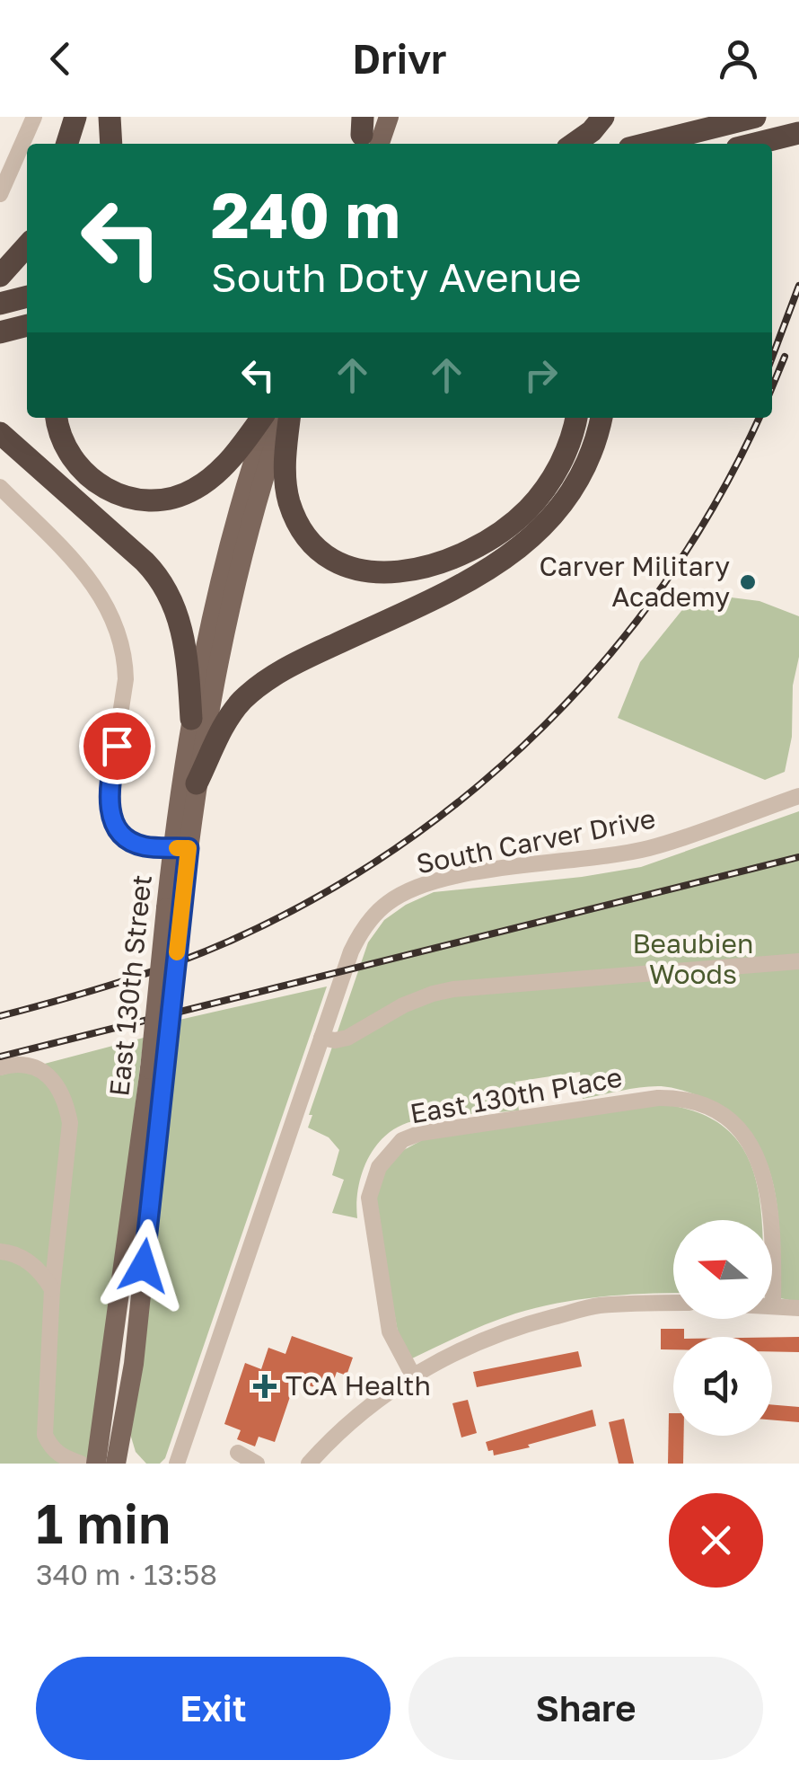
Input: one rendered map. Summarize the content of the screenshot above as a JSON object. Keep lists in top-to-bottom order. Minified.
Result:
{"streets":{"main road":["East 130th Street"],"street":["South Carver Drive","East 130th Place"]},"parks":["Beaubien Woods"],"places":{"other":["Carver Military Academy"],"health":["TCA Health"]},"north":"left","page":{"header":"Drivr","turn":["240 m","South Doty Avenue"],"heading":["1 min","340 m · 13:58"],"buttons":["Exit","Share"]}}
